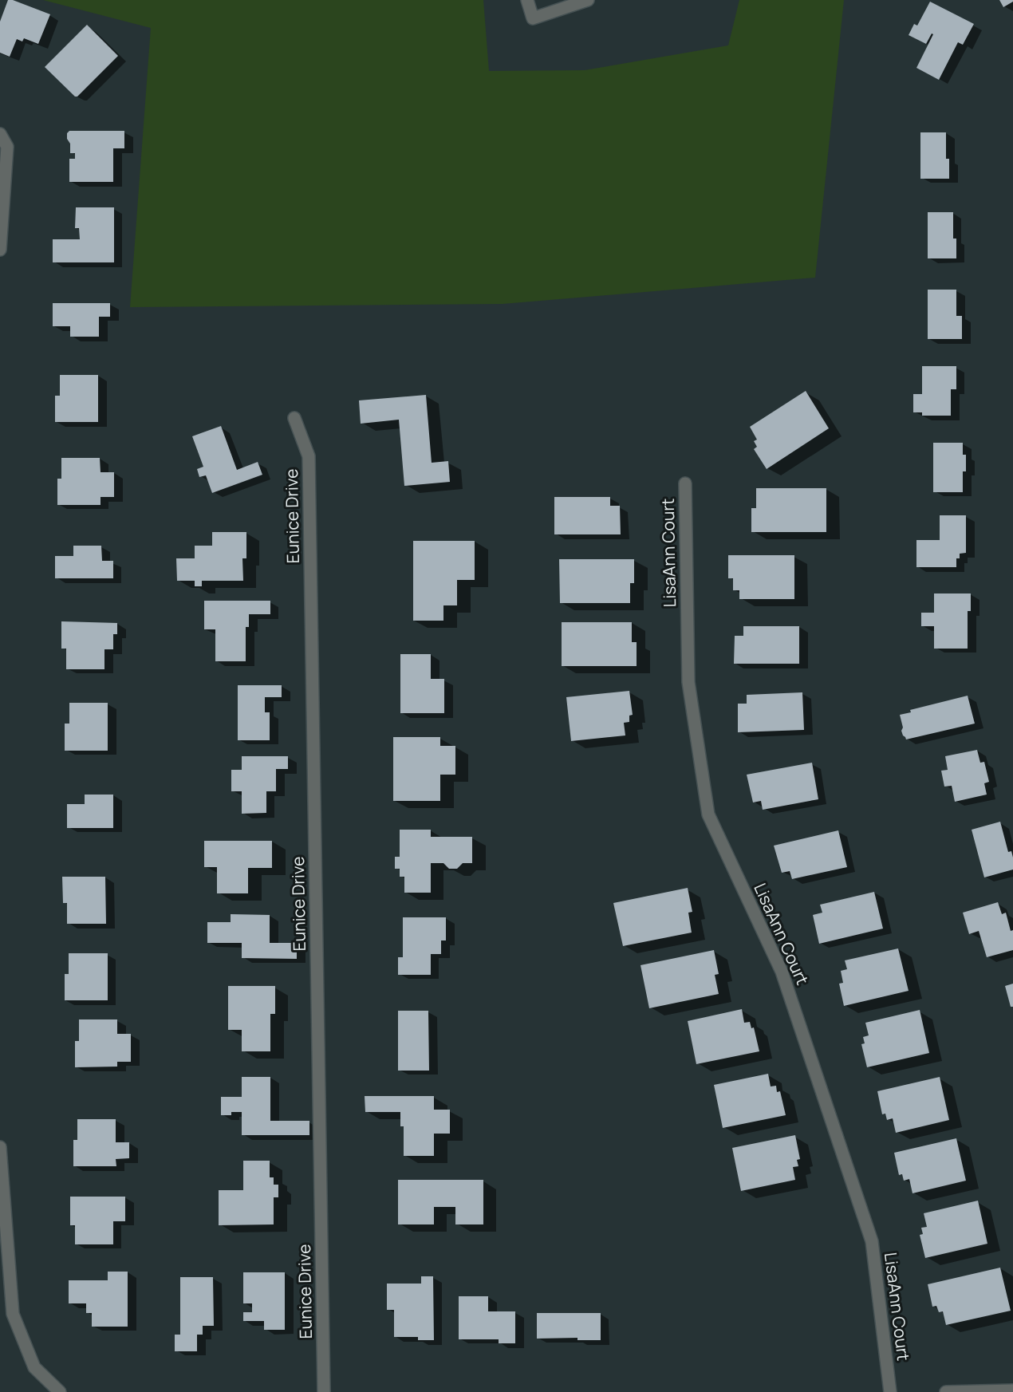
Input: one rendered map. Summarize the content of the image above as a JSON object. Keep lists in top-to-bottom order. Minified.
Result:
{"streets":{"street":["Eunice Drive","LisaAnn Court"]}}
